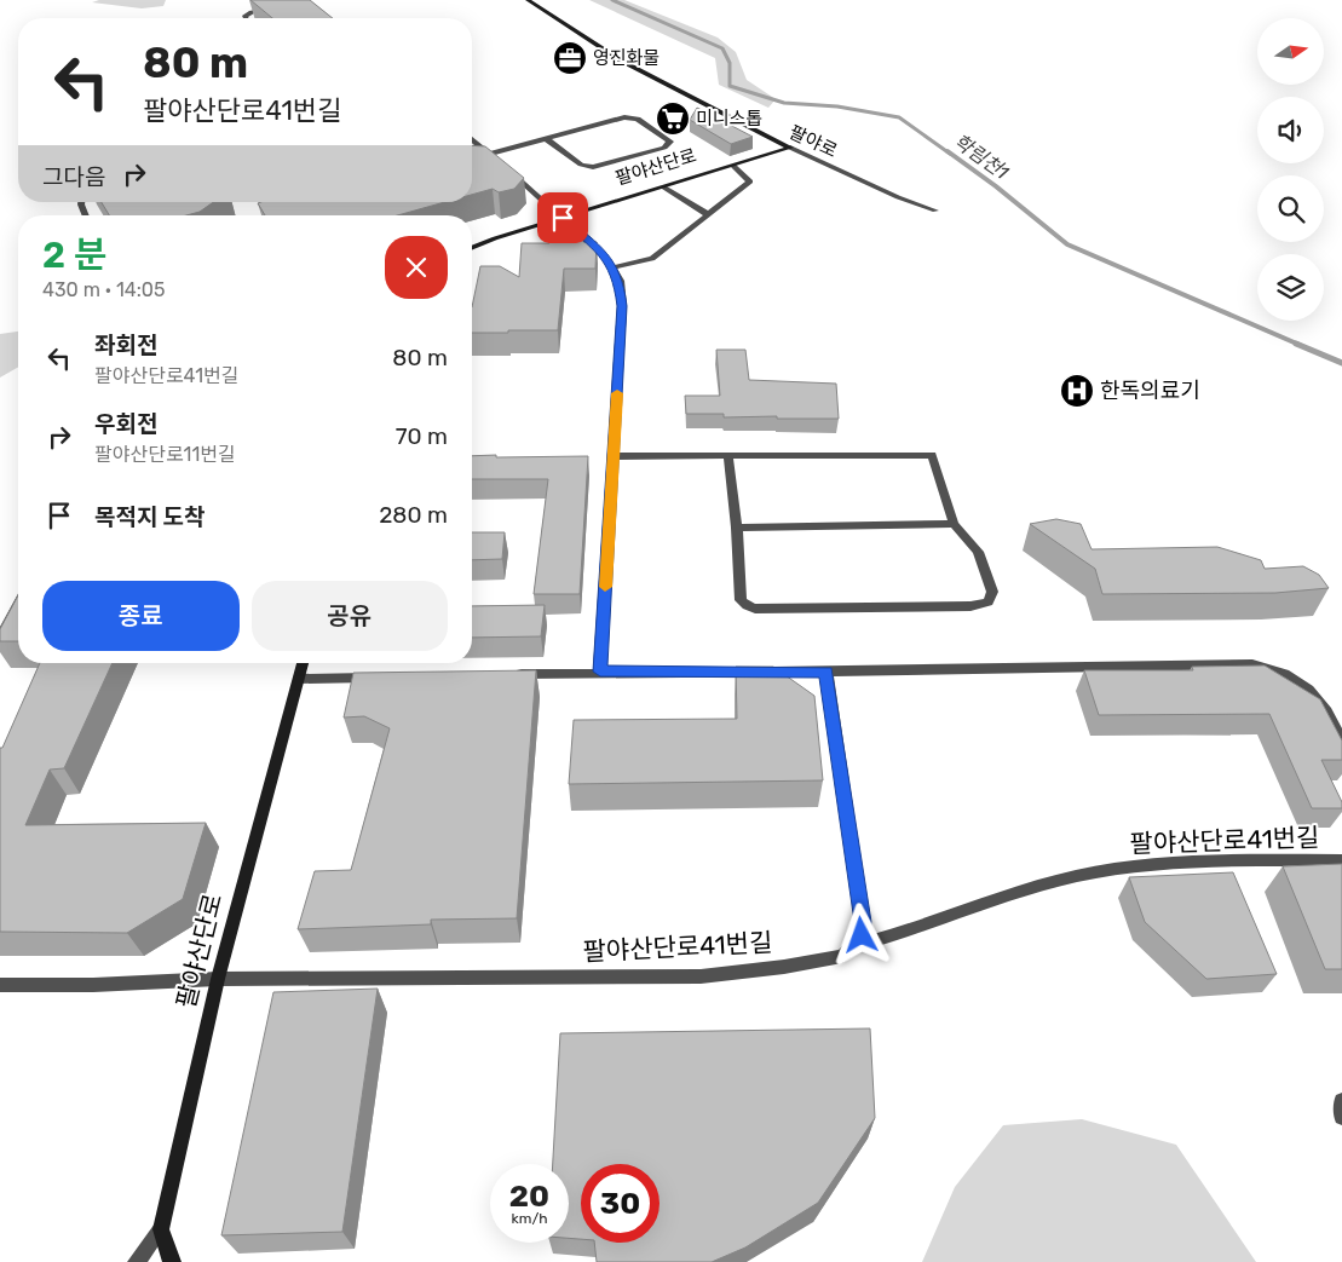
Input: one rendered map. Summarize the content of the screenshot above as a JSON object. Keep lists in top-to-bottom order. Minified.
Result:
{"streets":{"street":["팔야로","팔야산단로","팔야산단로41번길"]},"crossings":[["팔야로","팔야산단로"],["팔야산단로","팔야산단로41번길"]],"water":["학림천1"],"places":{"office":["영진화물"],"supermarket":["미니스톱"],"hospital":["한독의료기"]},"north":"right","page":{"turn":["80 m","팔야산단로41번길"],"then":"그다음","heading":["2 분","430 m · 14:05"],"list":[{"name":"좌회전","note":"팔야산단로41번길","value":"80 m"},{"name":"우회전","note":"팔야산단로11번길","value":"70 m"},{"name":"목적지 도착","value":"280 m"}],"buttons":["종료","공유"],"speed":"20 km/h","limit":"30"}}
